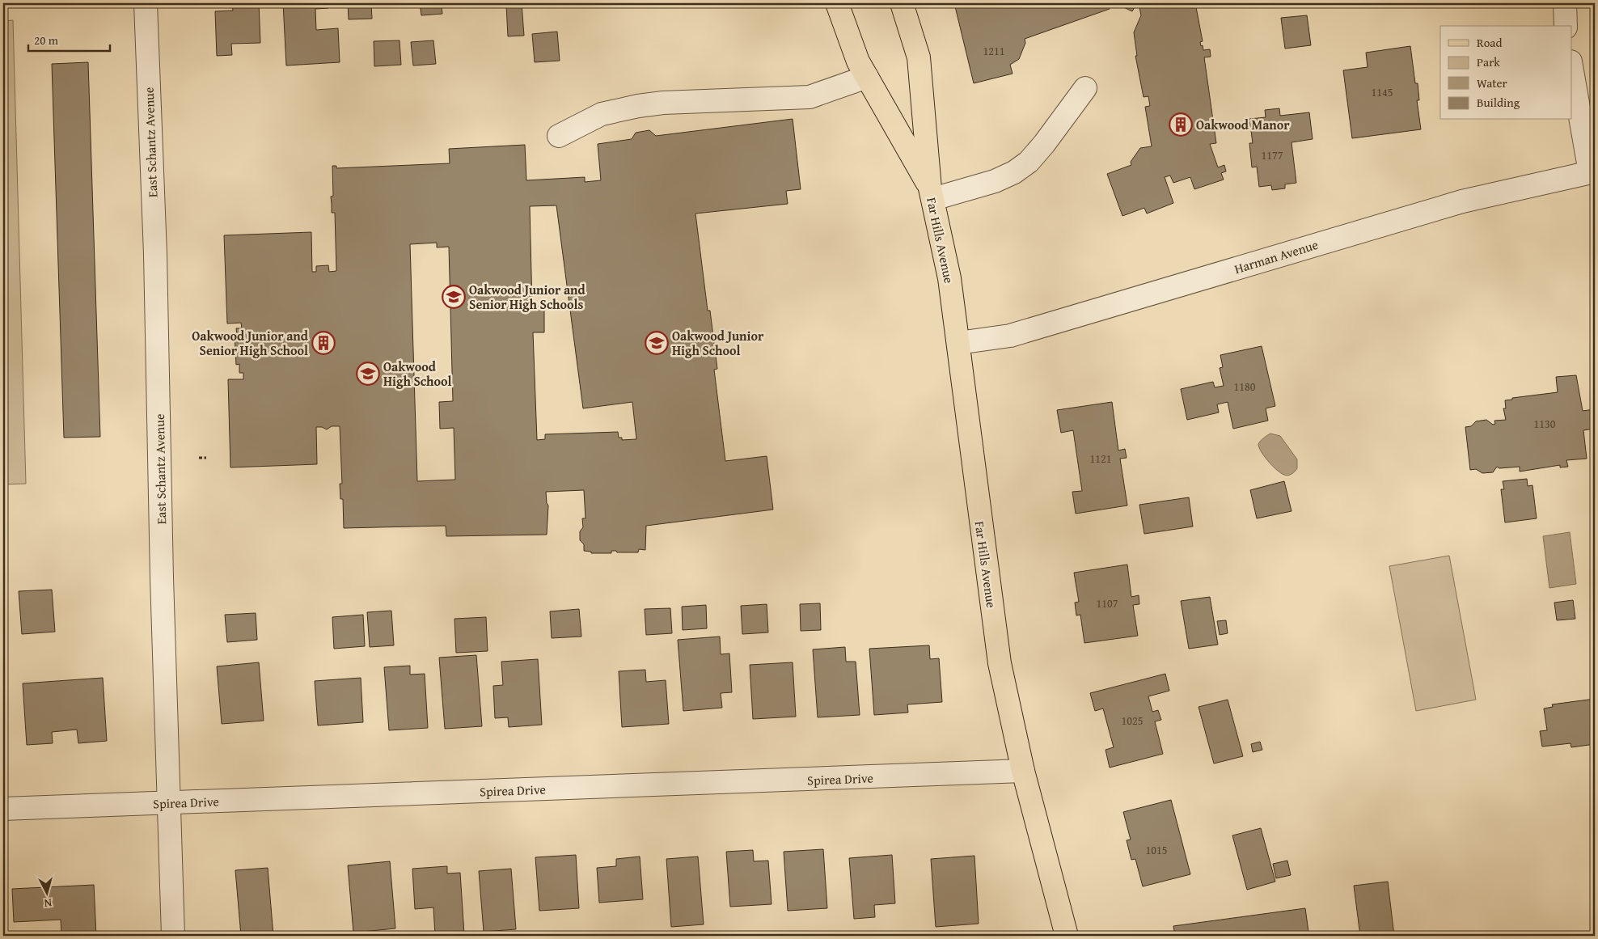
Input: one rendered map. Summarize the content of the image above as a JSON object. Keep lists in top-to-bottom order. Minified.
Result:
{"streets":{"main road":["Far Hills Avenue"],"street":["East Schantz Avenue","Harman Avenue","Spirea Drive"]},"crossings":[["East Schantz Avenue","Spirea Drive"],["Far Hills Avenue","Harman Avenue"],["Far Hills Avenue","Spirea Drive"]],"places":{"building":["Oakwood Manor","Oakwood Junior and Senior High School"],"school or university":["Oakwood Junior and Senior High Schools","Oakwood Junior High School","Oakwood High School"]},"house_numbers":["1211","1145","1177","1180","1130","1121","1107","1025","1015"],"legend":["Road","Park","Water","Building"],"scale_bar":"20 m","north":"bottom"}
